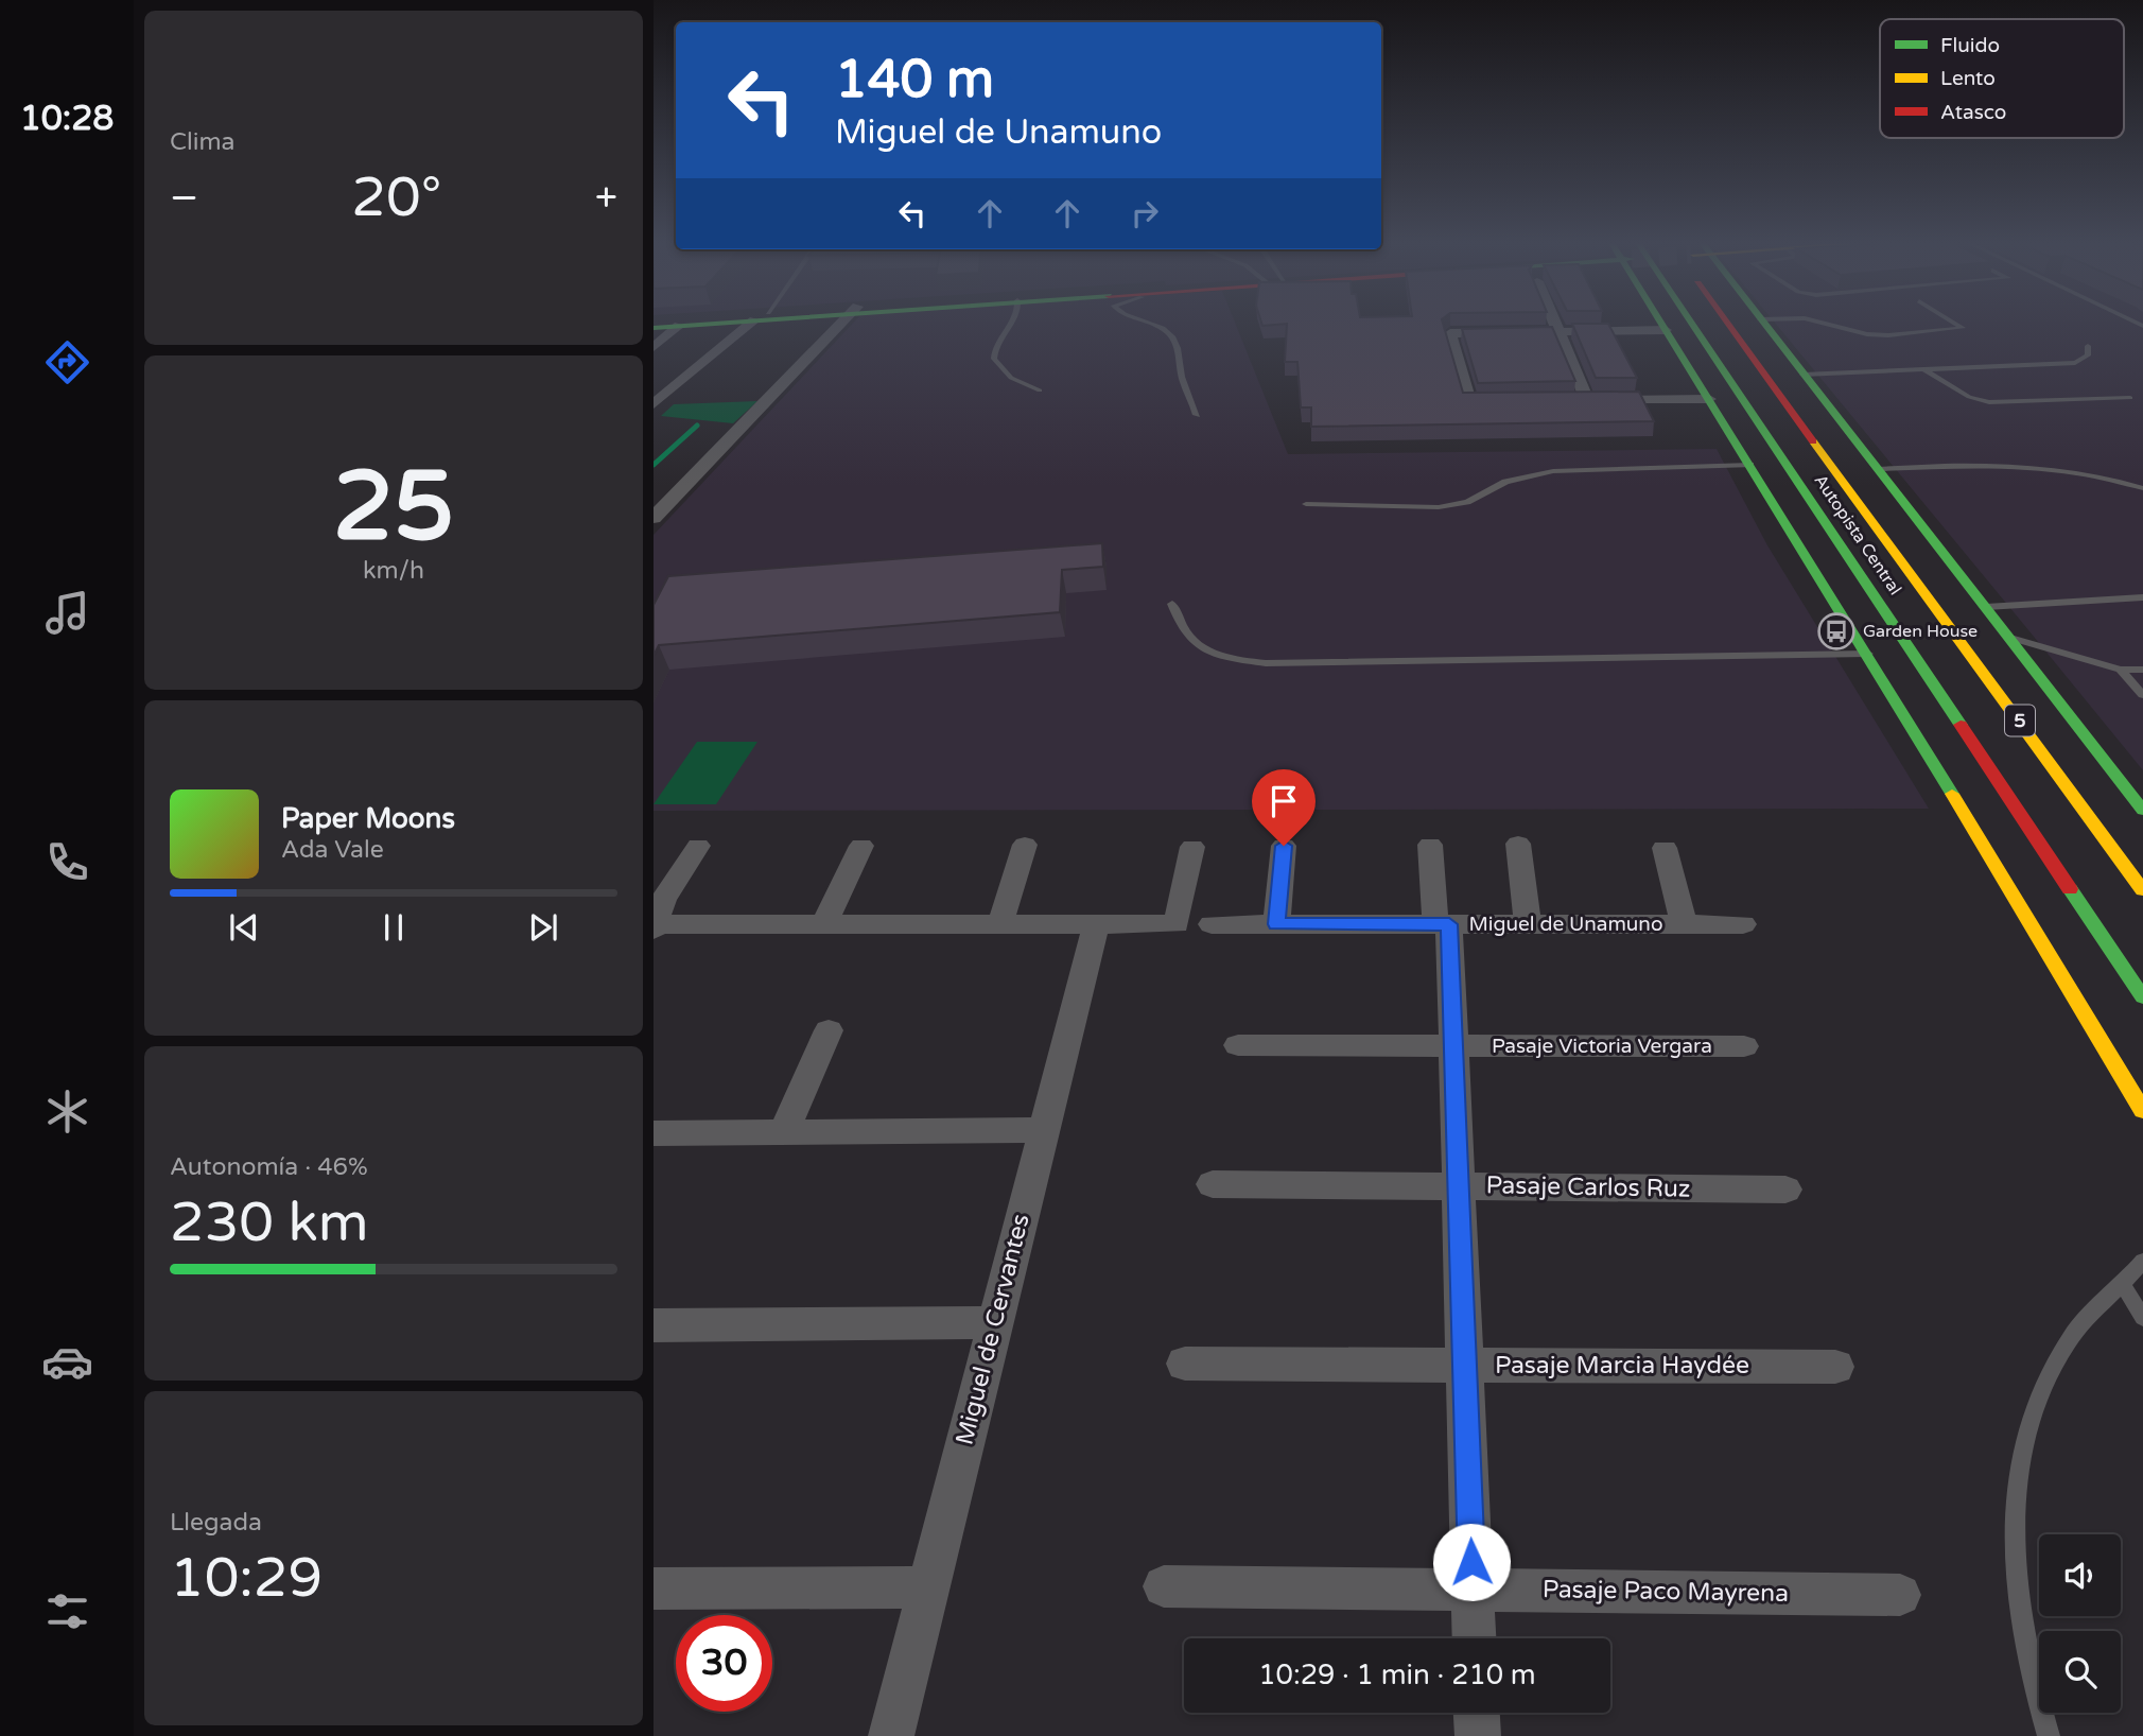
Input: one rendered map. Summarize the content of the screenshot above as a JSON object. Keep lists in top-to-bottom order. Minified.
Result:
{"streets":{"main road":["Autopista Central","5"],"street":["Miguel de Unamuno","Pasaje Victoria Vergara","Pasaje Carlos Ruz","Miguel de Cervantes","Pasaje Marcia Haydée","Pasaje Paco Mayrena"]},"places":{"bus stop":["Garden House"]},"legend":["Fluido","Lento","Atasco"],"page":{"tabs":"10:28","tile":["Clima",["25","km/h"],["Autonomía · 46%","230 km"],["Llegada","10:29"]],"turn":["140 m","Miguel de Unamuno"],"heat":["−","20°","+"],"song":["Paper Moons","Ada Vale"],"limit":"30","trip":"10:29 · 1 min · 210 m"}}
